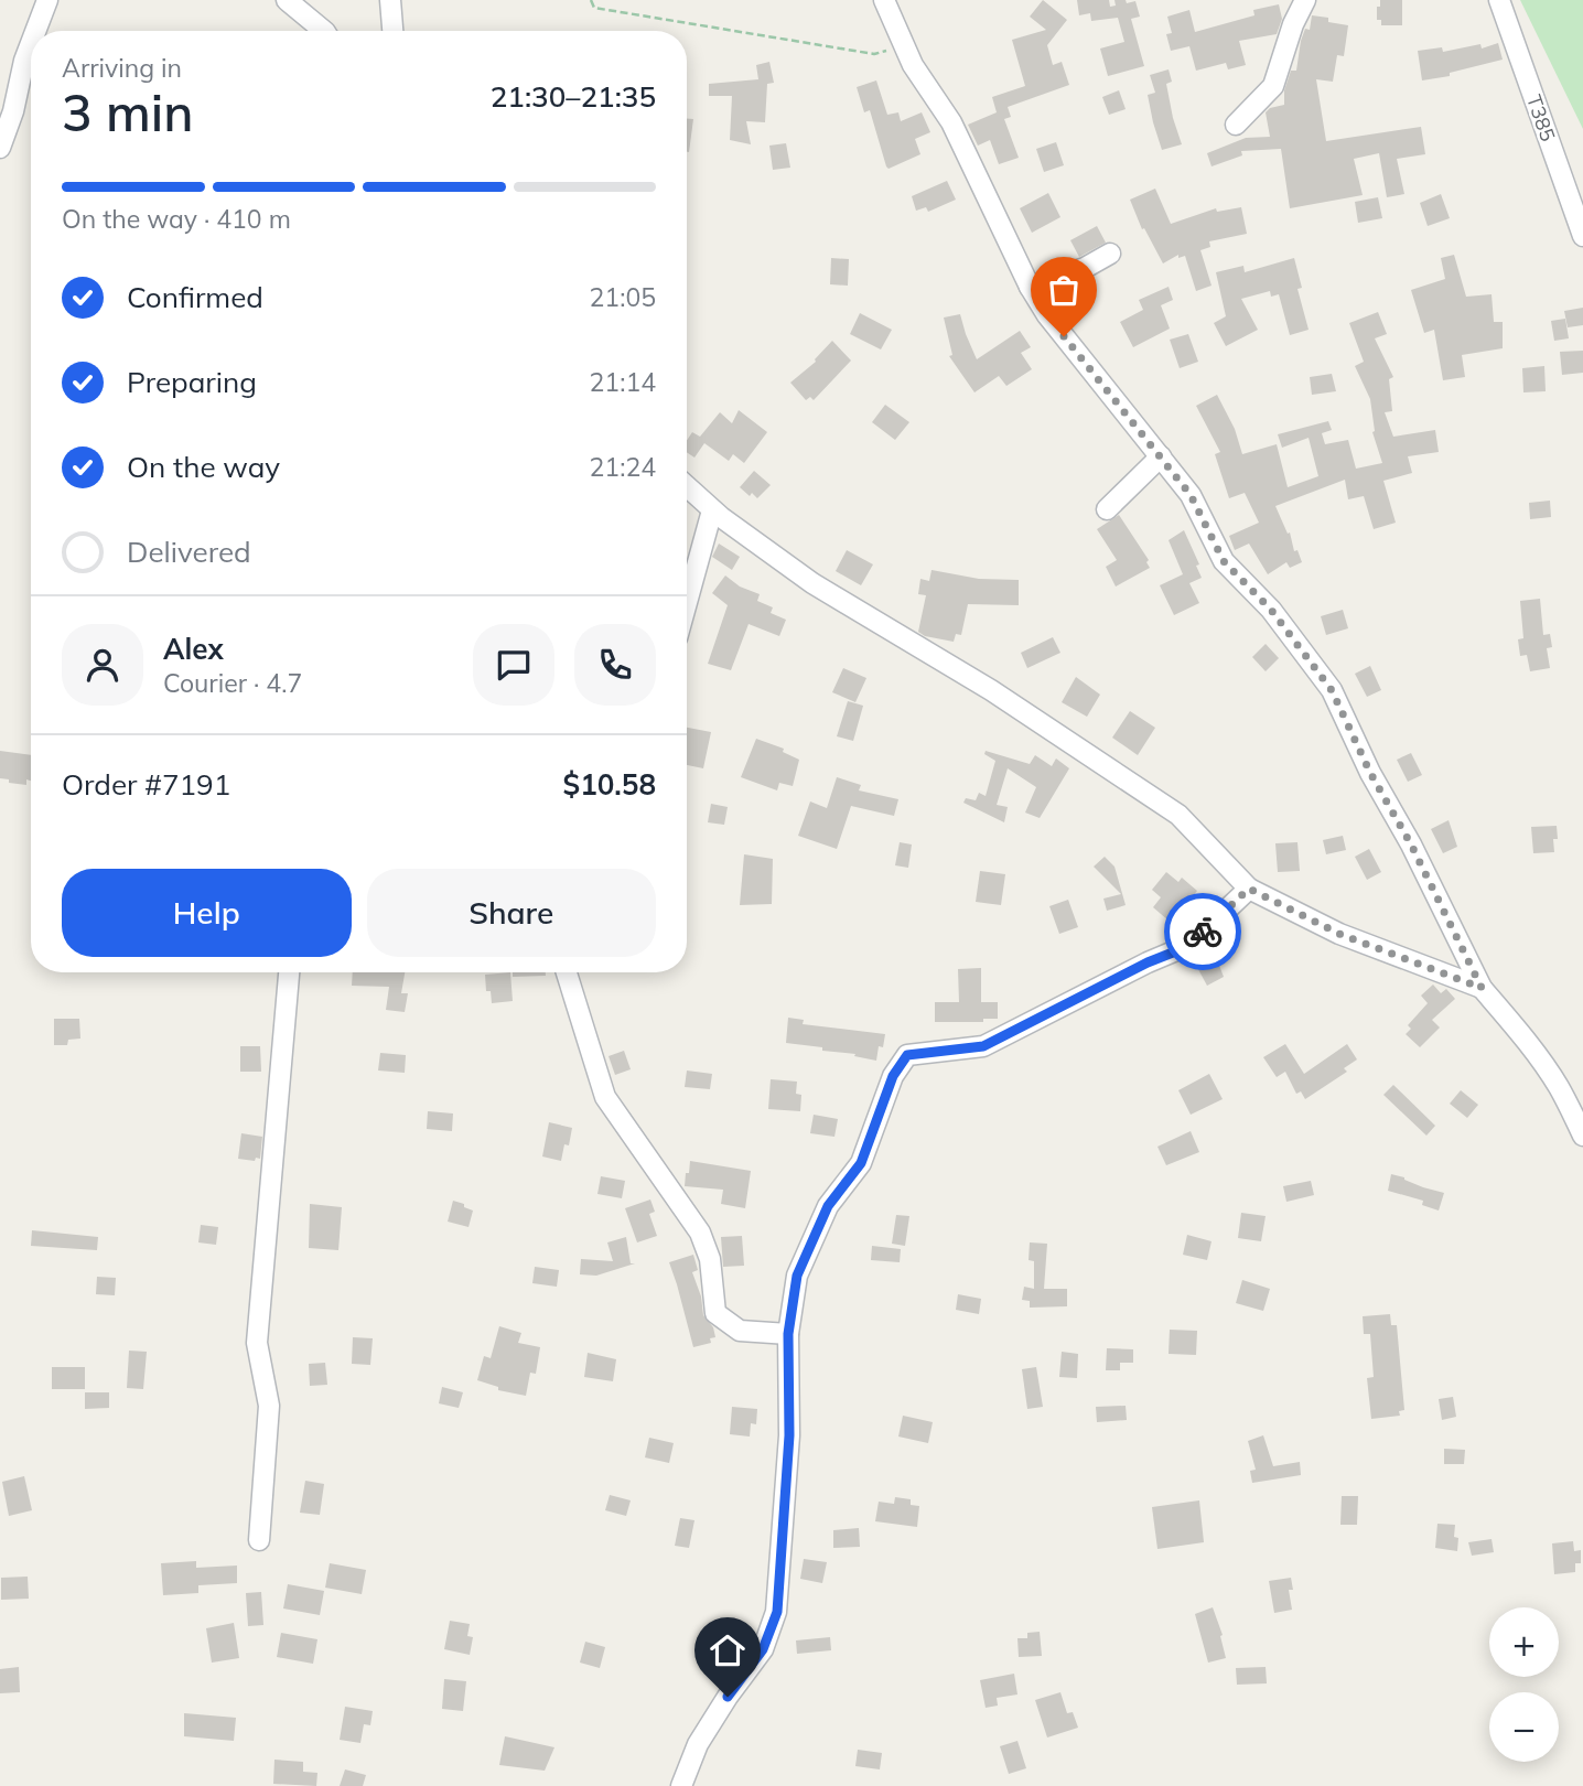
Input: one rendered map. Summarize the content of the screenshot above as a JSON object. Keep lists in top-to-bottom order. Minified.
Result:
{"streets":{"street":["T385"]},"page":{"heading":["3 min","Arriving in","21:30–21:35"],"panel":["Alex","Courier · 4.7","Order #7191","$10.58"],"bar":"On the way · 410 m","list":[["Confirmed","21:05"],["Preparing","21:14"],["On the way","21:24"],"Delivered"],"buttons":["Help","Share"],"map_buttons":["+","−"]}}
